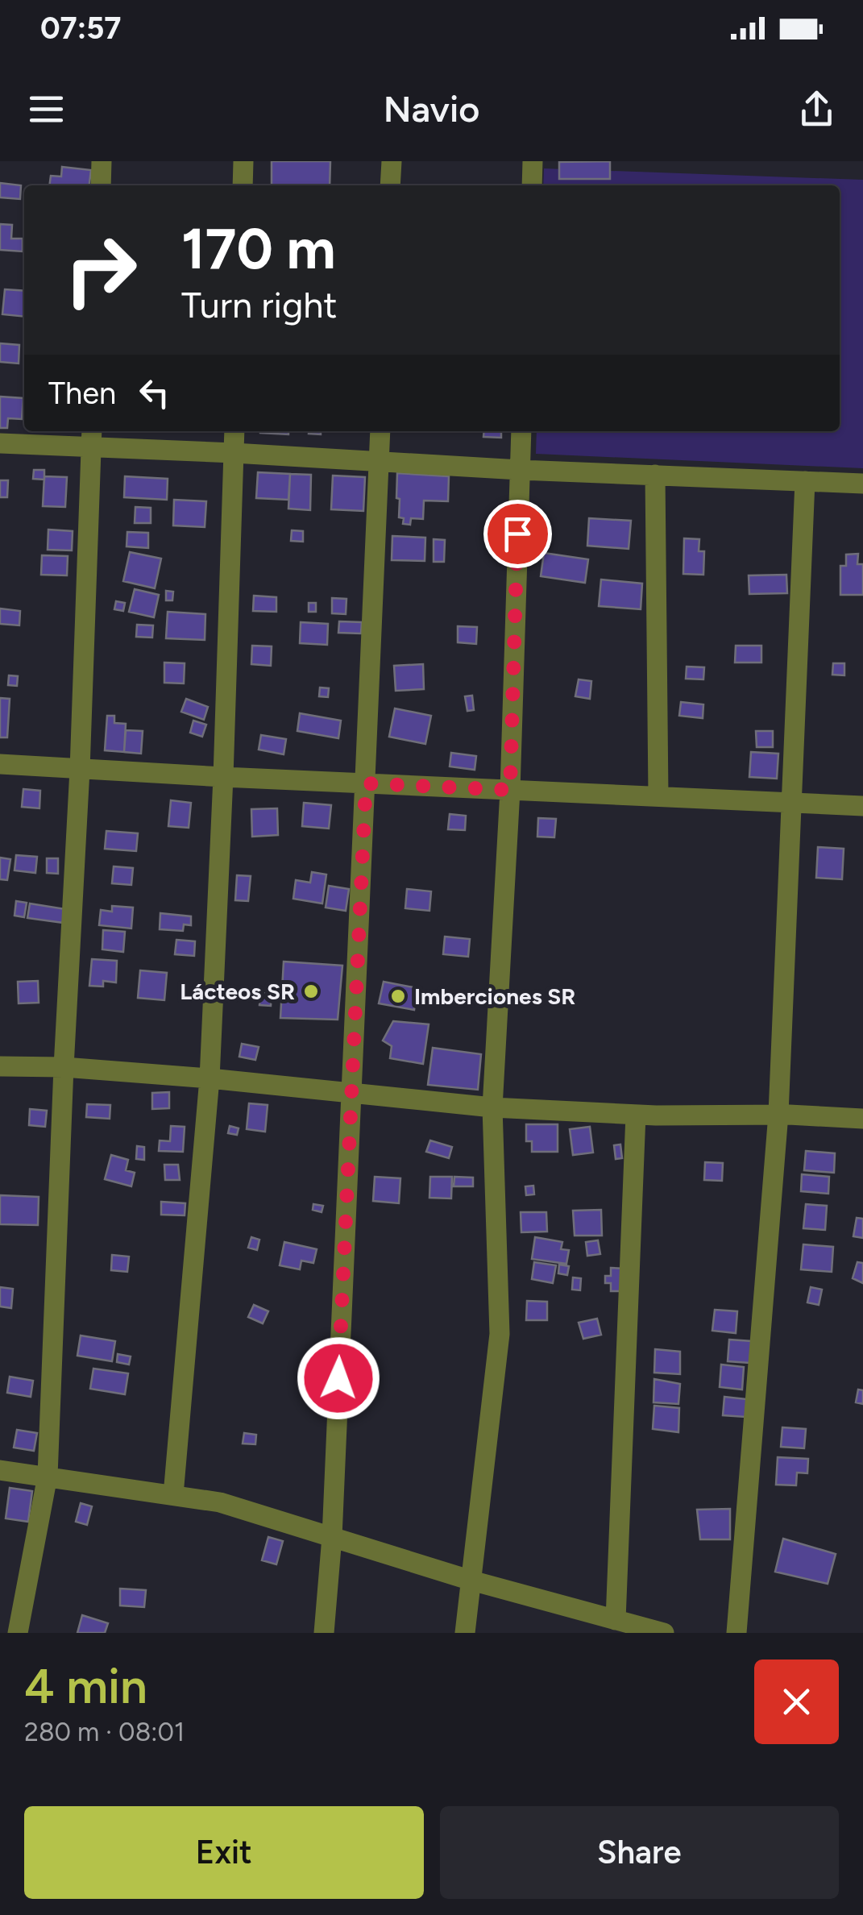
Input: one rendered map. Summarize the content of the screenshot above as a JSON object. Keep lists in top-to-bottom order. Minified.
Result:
{"places":["Lácteos SR","Imberciones SR"],"page":{"status":"07:57","header":"Navio","turn":["170 m","Turn right"],"then":"Then","heading":["4 min","280 m · 08:01"],"buttons":["Exit","Share"]}}
